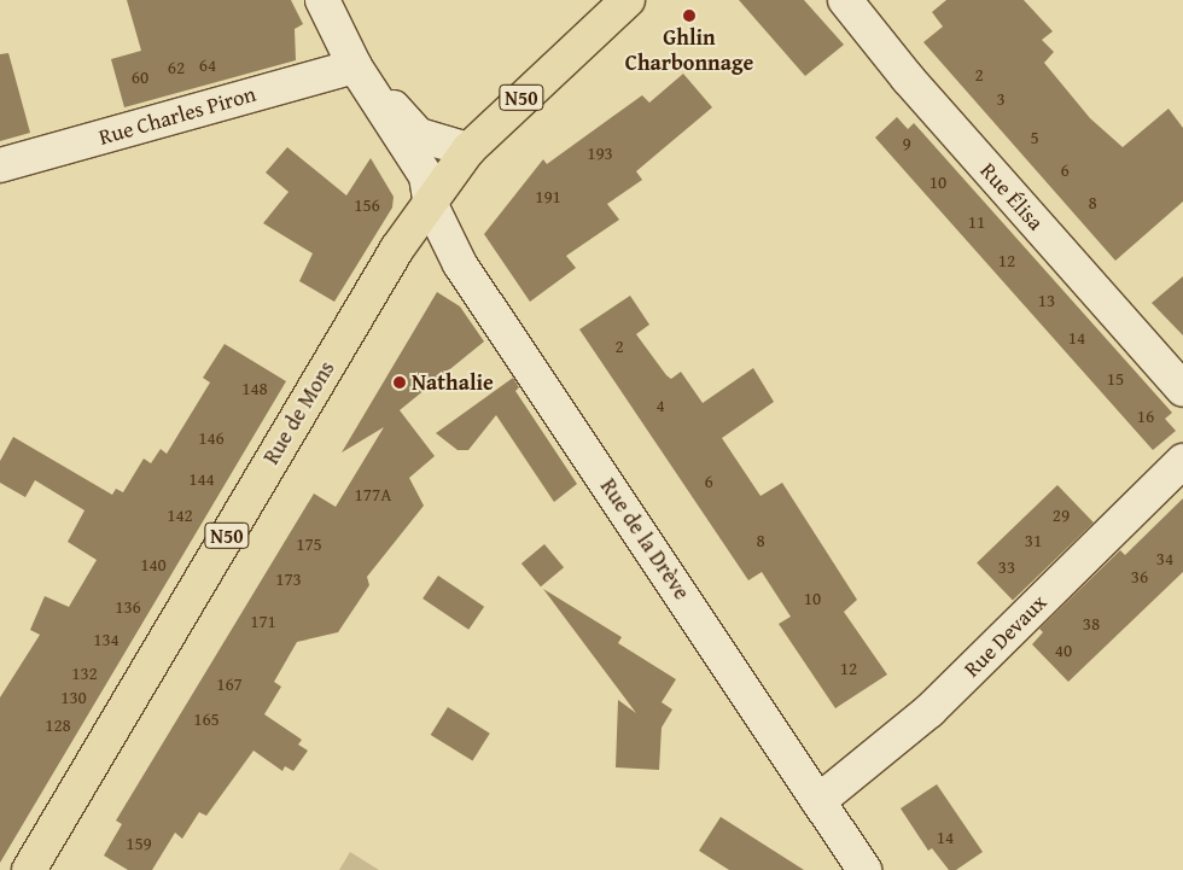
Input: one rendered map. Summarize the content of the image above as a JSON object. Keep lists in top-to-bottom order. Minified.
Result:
{"streets":{"main road":["N50","Rue de Mons"],"street":["Rue Charles Piron","Rue Élisa","Rue de la Drève","Rue Devaux"]},"crossings":[["Rue Charles Piron","Rue de la Drève"],["Rue de Mons","Rue de la Drève"],["Rue de la Drève","Rue Devaux"]],"places":["Ghlin Charbonnage","Nathalie"],"house_numbers":["64","62","2","60","3","5","9","193","6","10","191","8","156","11","12","13","14","2","15","148","4","16","146","144","6","177A","142","29","8","31","175","34","140","33","36","173","10","136","171","38","134","40","12","132","167","130","165","128","14","159"]}
